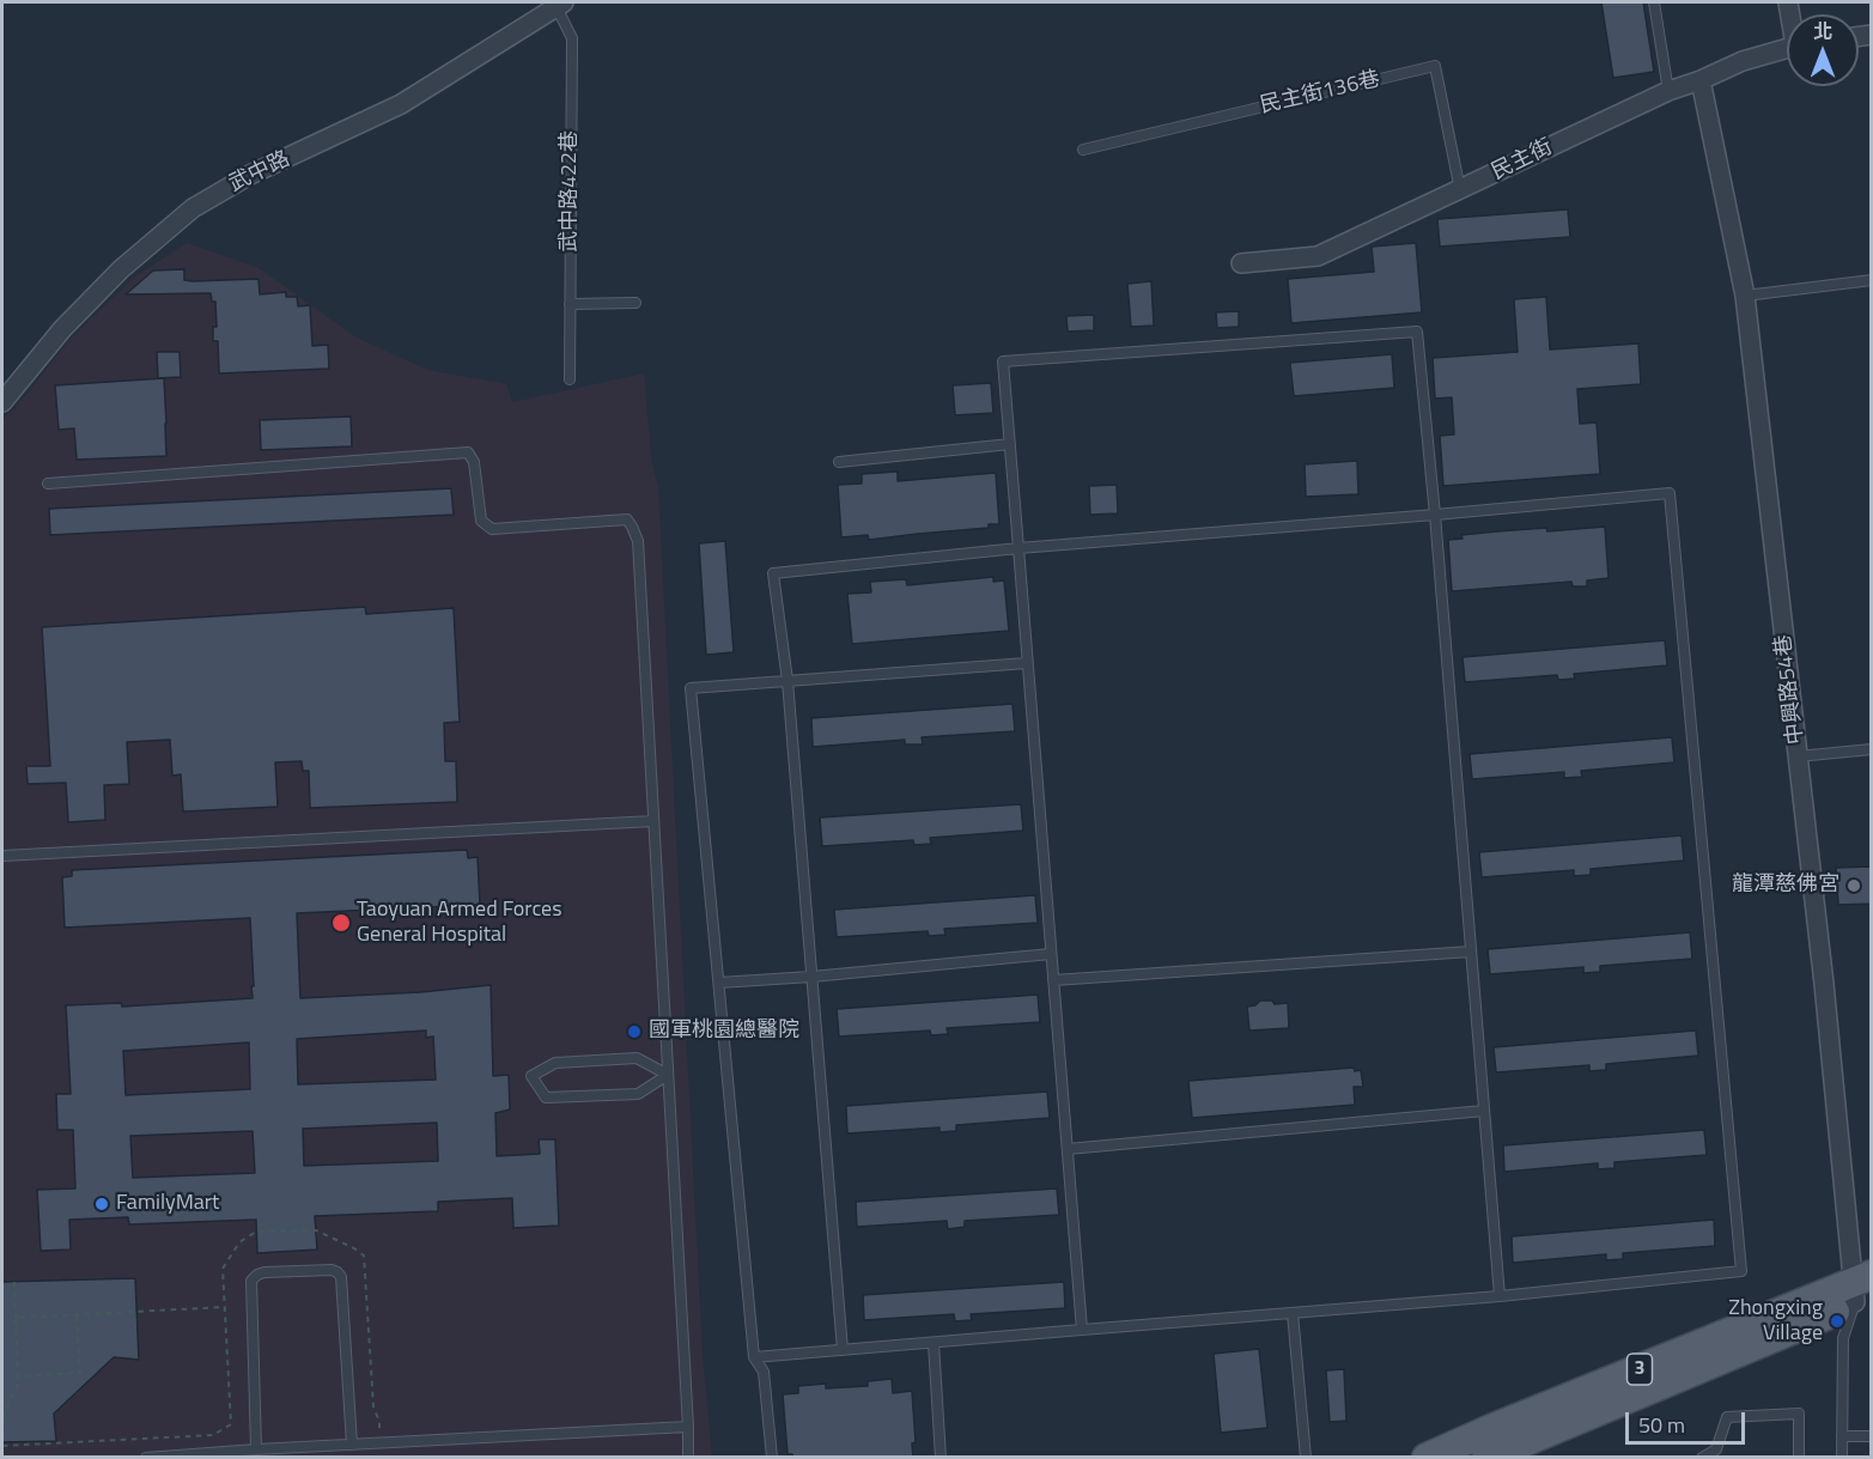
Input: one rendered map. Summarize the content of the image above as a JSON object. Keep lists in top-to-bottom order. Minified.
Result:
{"streets":{"main road":["3"],"street":["民主街","武中路","中興路54巷"],"lane":["民主街136巷","武中路422巷"]},"crossings":[["民主街136巷","民主街"],["民主街","中興路54巷"],["武中路","武中路422巷"],["中興路54巷","3"]],"places":["龍潭慈佛宮","Taoyuan Armed Forces General Hospital","國軍桃園總醫院","FamilyMart","Zhongxing Village"],"scale_bar":"50 m","north":"top"}
